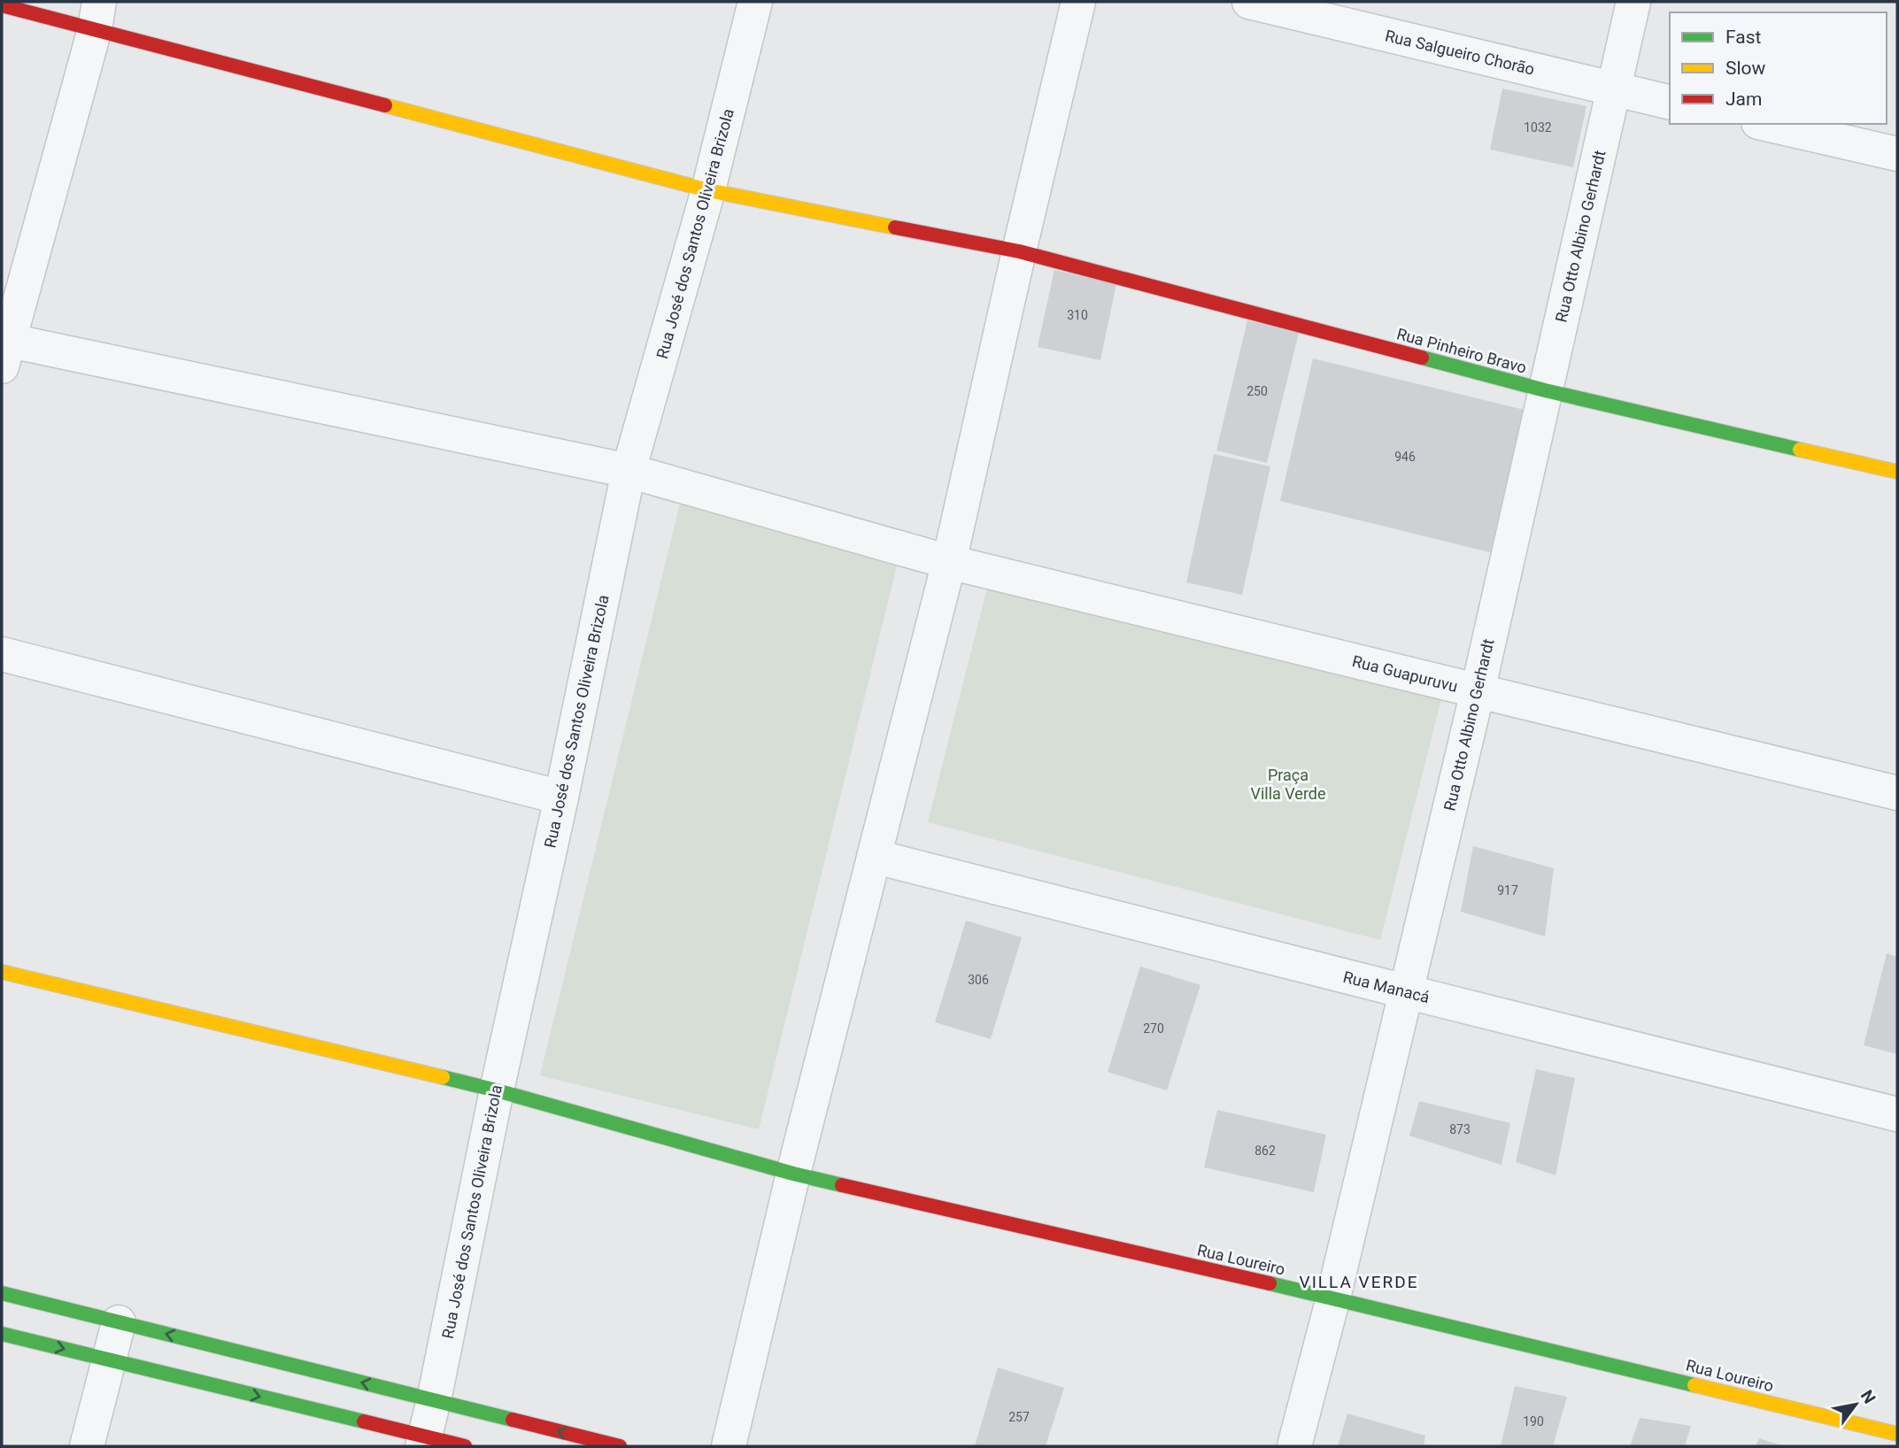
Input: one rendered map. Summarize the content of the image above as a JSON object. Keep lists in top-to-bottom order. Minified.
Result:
{"streets":{"street":["Rua Salgueiro Chorão","Rua José dos Santos Oliveira Brizola","Rua Otto Albino Gerhardt","Rua Pinheiro Bravo","Rua Guapuruvu","Rua Manacá","Rua Loureiro"]},"crossings":[["Rua Salgueiro Chorão","Rua Otto Albino Gerhardt"],["Rua José dos Santos Oliveira Brizola","Rua Pinheiro Bravo"],["Rua José dos Santos Oliveira Brizola","Rua Guapuruvu"],["Rua José dos Santos Oliveira Brizola","Rua Loureiro"],["Rua Otto Albino Gerhardt","Rua Pinheiro Bravo"],["Rua Otto Albino Gerhardt","Rua Guapuruvu"],["Rua Otto Albino Gerhardt","Rua Manacá"],["Rua Otto Albino Gerhardt","Rua Loureiro"]],"districts":["VILLA VERDE"],"parks":["Praça Villa Verde"],"house_numbers":["1032","310","250","946","917","306","270","873","862","257","190"],"legend":["Fast","Slow","Jam"],"north":"top right"}
